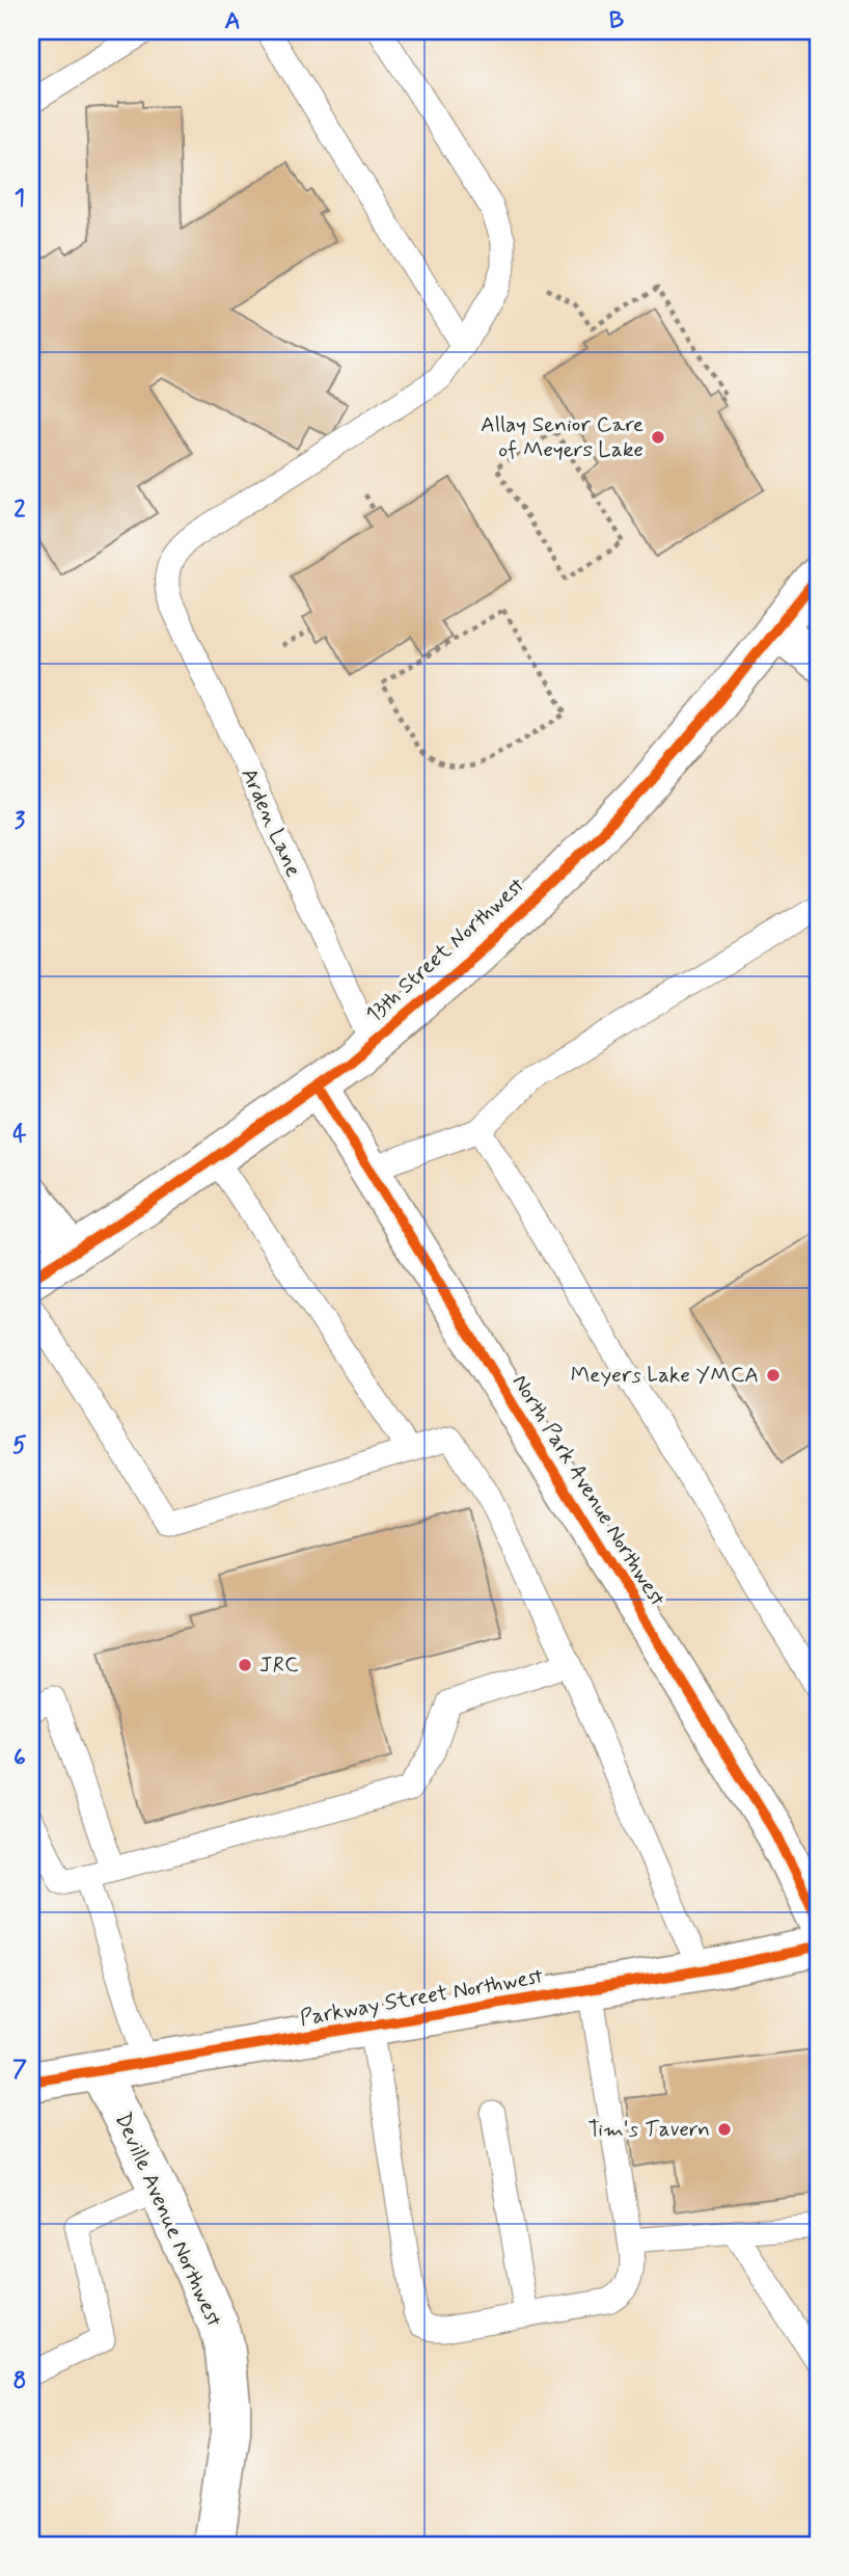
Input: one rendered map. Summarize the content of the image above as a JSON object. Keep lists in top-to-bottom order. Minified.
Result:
{"streets":{"street":["13th Street Northwest","North Park Avenue Northwest","Parkway Street Northwest","Deville Avenue Northwest"],"lane":["Arden Lane"]},"crossings":[["Arden Lane","13th Street Northwest"],["13th Street Northwest","North Park Avenue Northwest"],["North Park Avenue Northwest","Parkway Street Northwest"],["Parkway Street Northwest","Deville Avenue Northwest"]],"places":["Allay Senior Care of Meyers Lake","Meyers Lake YMCA","JRC","Tim's Tavern"],"grid":{"columns":["A","B"],"rows":["1","2","3","4","5","6","7","8"]}}
